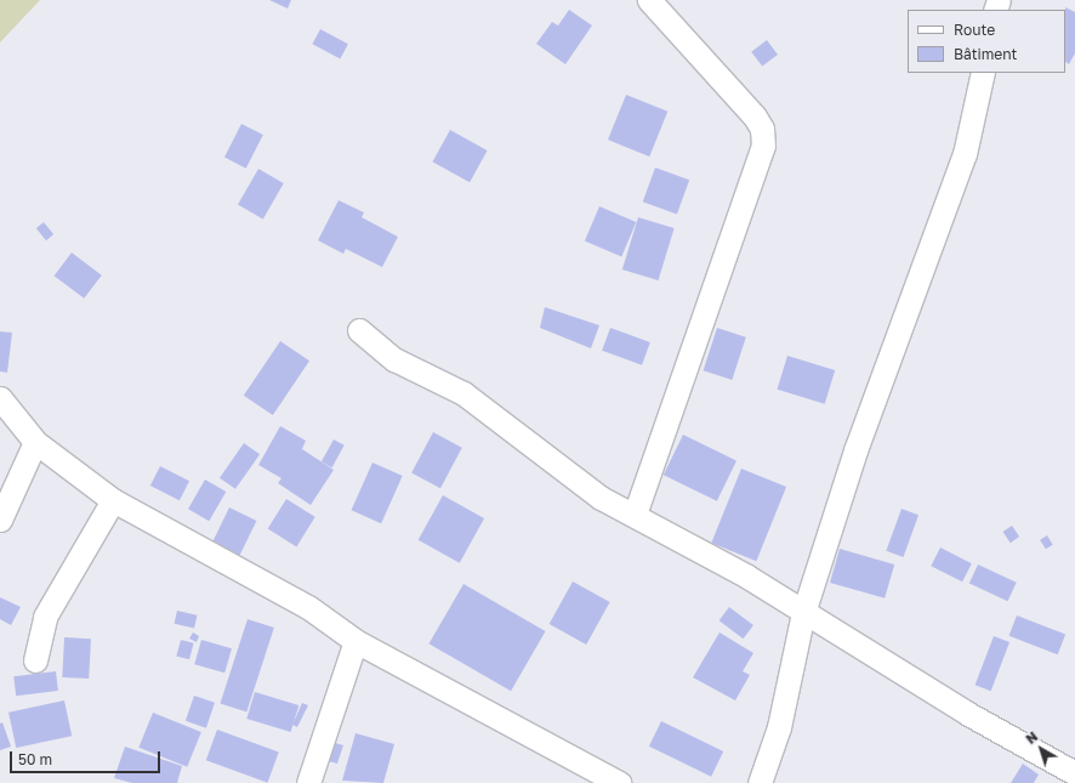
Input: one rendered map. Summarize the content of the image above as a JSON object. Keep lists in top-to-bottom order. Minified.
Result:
{"legend":["Route","Bâtiment"],"scale_bar":"50 m","north":"top left"}
